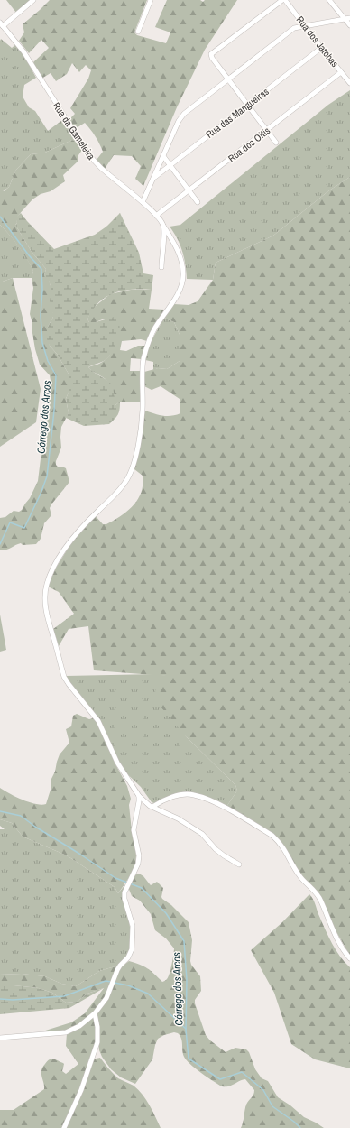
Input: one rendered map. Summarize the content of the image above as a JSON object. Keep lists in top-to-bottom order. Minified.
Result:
{"streets":{"street":["Rua dos Jatobas","Rua das Mangueiras","Rua da Gameleira","Rua dos Oitis"]},"crossings":[["Rua dos Jatobas","Rua das Mangueiras"],["Rua dos Jatobas","Rua dos Oitis"],["Rua da Gameleira","Rua dos Oitis"]],"water":["Córrego dos Arcos"]}
